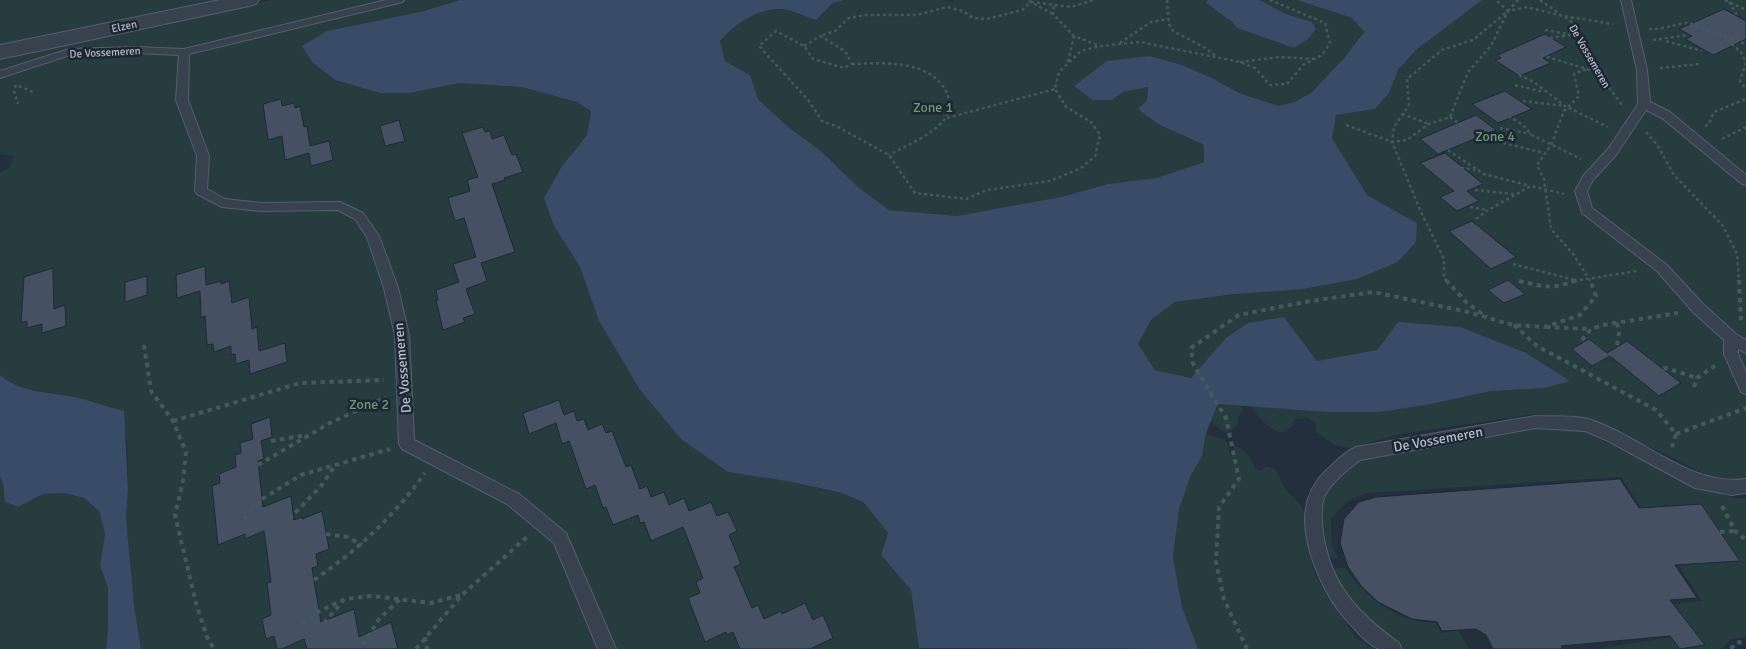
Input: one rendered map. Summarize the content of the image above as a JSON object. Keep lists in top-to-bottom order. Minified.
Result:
{"streets":{"street":["Elzen"],"lane":["De Vossemeren"]},"parks":["Zone 1","Zone 4","Zone 2"]}
